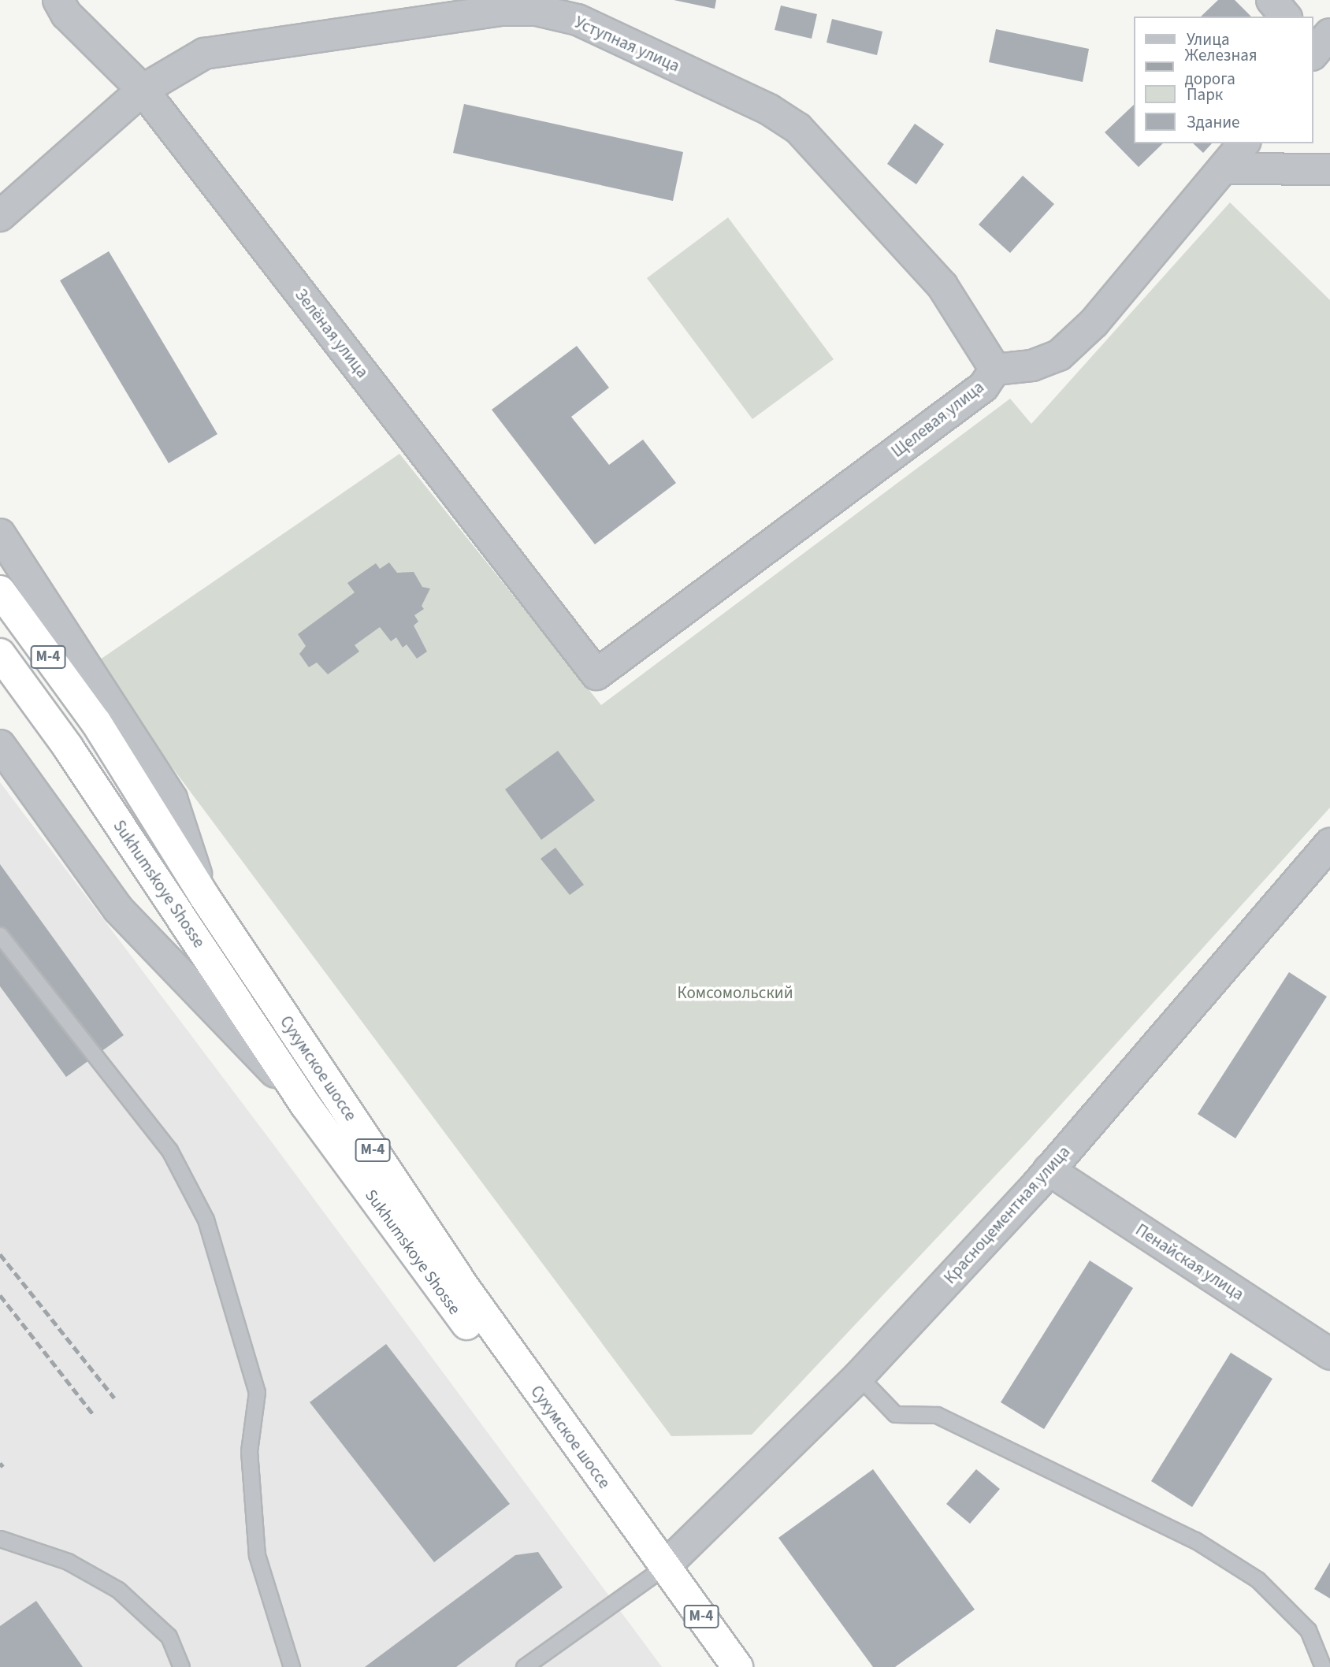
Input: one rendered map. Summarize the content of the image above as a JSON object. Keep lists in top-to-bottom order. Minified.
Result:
{"streets":{"highway":["М-4","Sukhumskoye Shosse","Сухумское шоссе"],"street":["Уступная улица","Зелёная улица","Щелевая улица","Красноцементная улица","Пенайская улица"]},"crossings":[["Уступная улица","Зелёная улица"],["Уступная улица","Щелевая улица"],["Зелёная улица","Щелевая улица"],["Sukhumskoye Shosse","Сухумское шоссе"],["Sukhumskoye Shosse","Красноцементная улица"],["Сухумское шоссе","Красноцементная улица"],["Красноцементная улица","Пенайская улица"]],"parks":["Комсомольский"],"legend":["Улица","Железная дорога","Парк","Здание"]}
